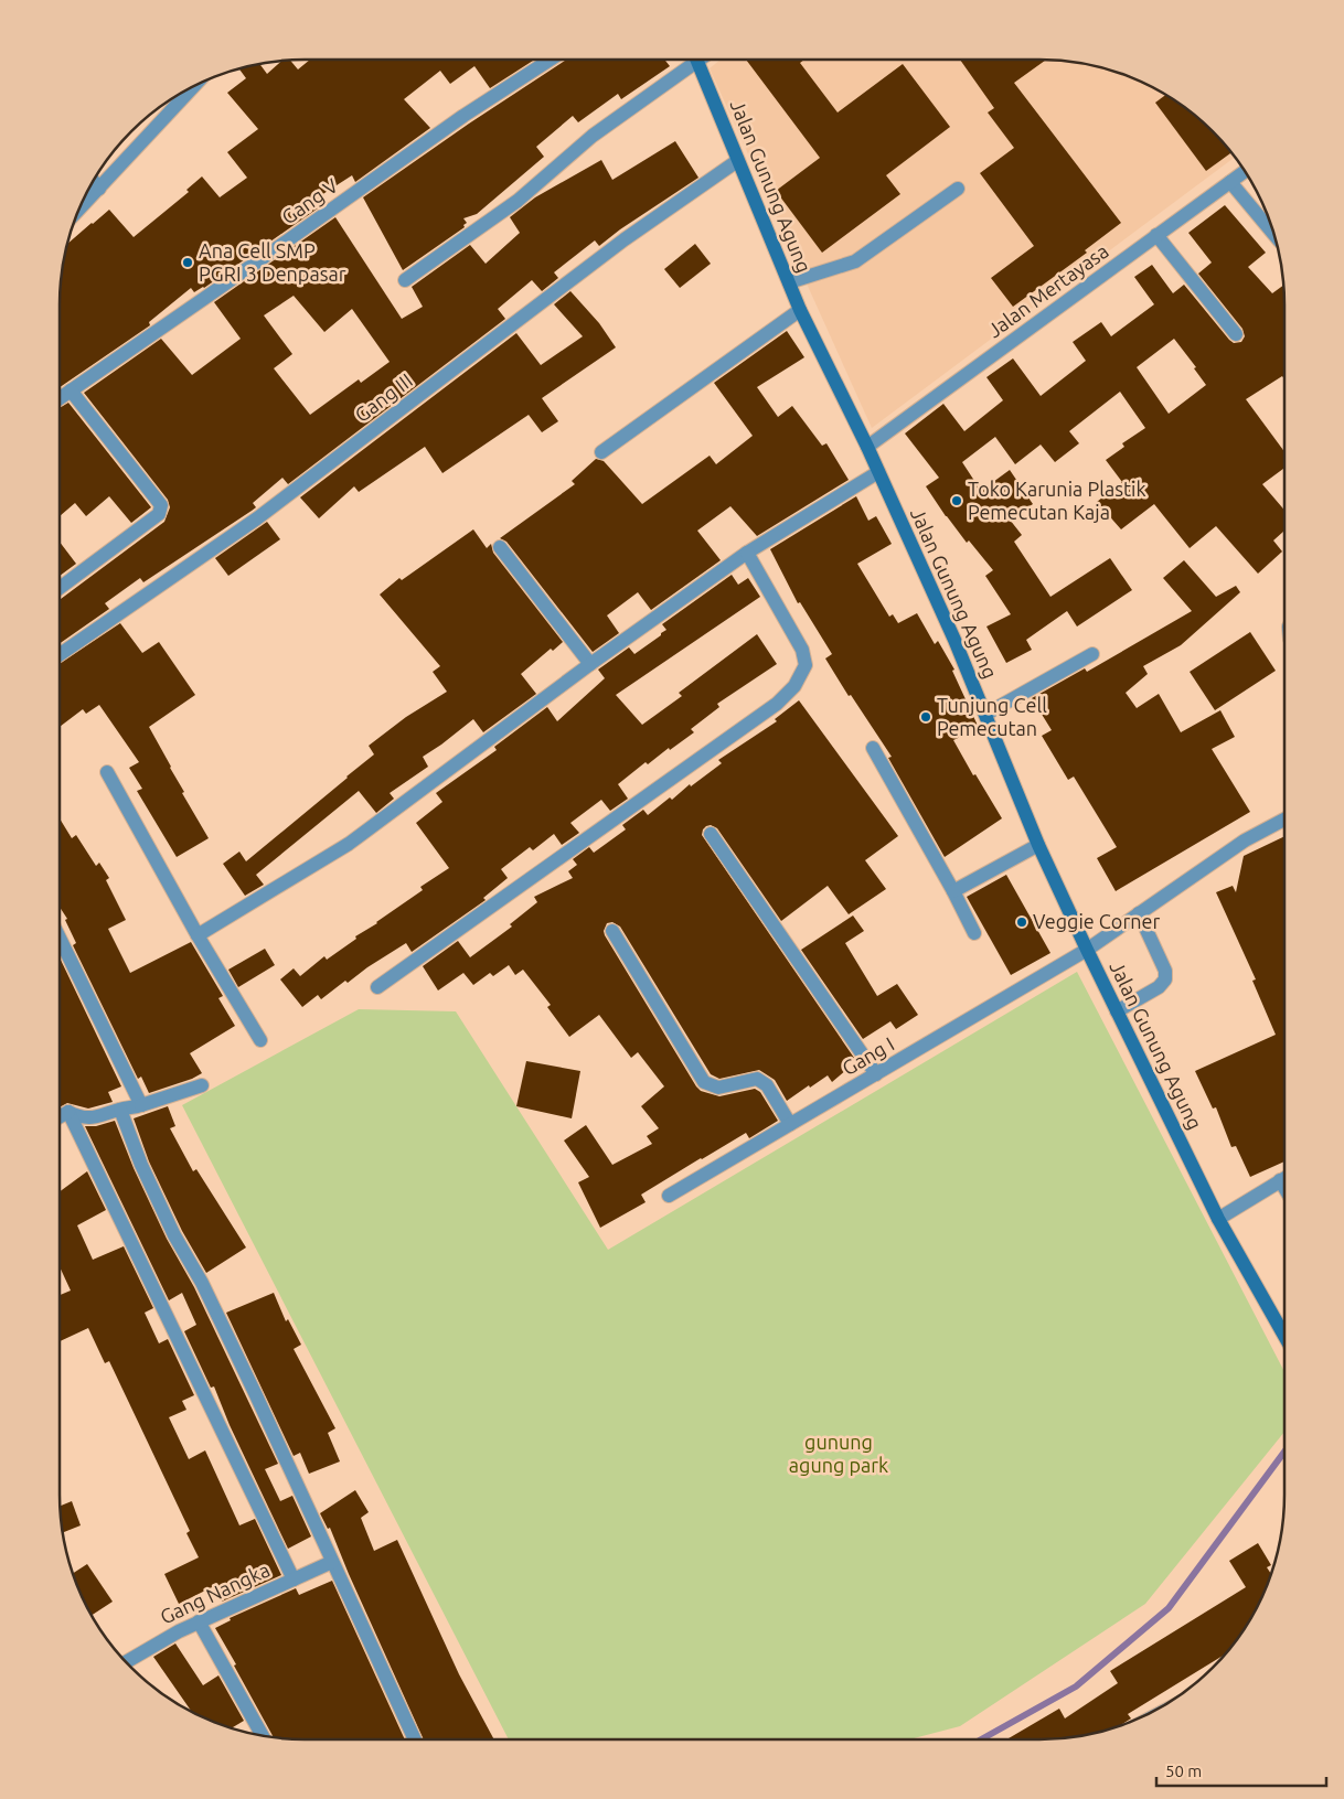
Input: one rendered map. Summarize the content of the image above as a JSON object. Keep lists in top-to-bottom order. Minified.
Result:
{"streets":{"main road":["Jalan Gunung Agung"],"street":["Gang V","Jalan Mertayasa","Gang III","Gang I","Gang Nangka"]},"crossings":[["Jalan Gunung Agung","Jalan Mertayasa"],["Jalan Gunung Agung","Gang III"],["Jalan Gunung Agung","Gang I"]],"parks":["gunung agung park"],"places":["Ana Cell SMP PGRI 3 Denpasar","Toko Karunia Plastik Pemecutan Kaja","Tunjung Cell Pemecutan","Veggie Corner"],"scale_bar":"50 m"}
